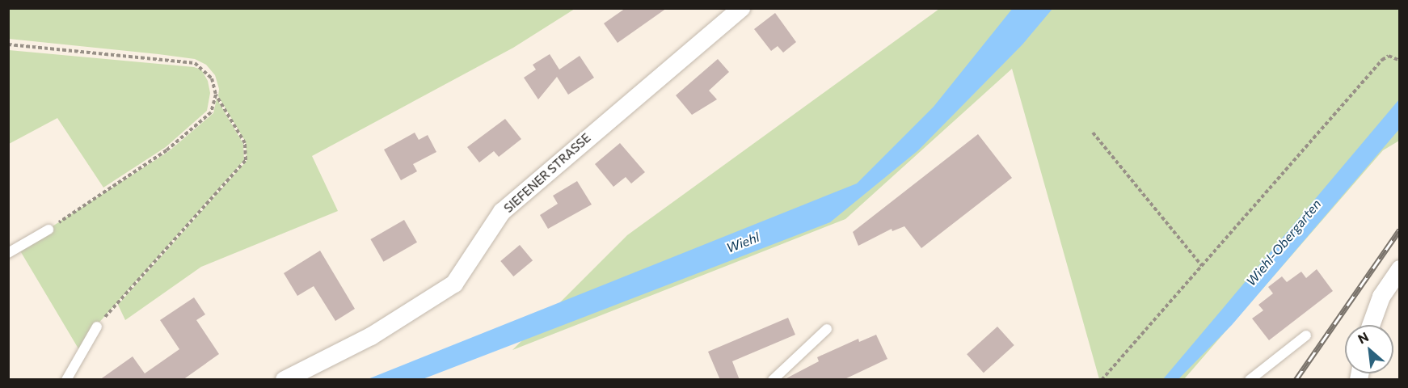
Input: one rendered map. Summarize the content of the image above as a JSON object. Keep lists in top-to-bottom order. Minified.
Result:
{"streets":{"street":["SIEFENER STRASSE"]},"water":["Wiehl","Wiehl-Obergarten"],"north":"top left"}
